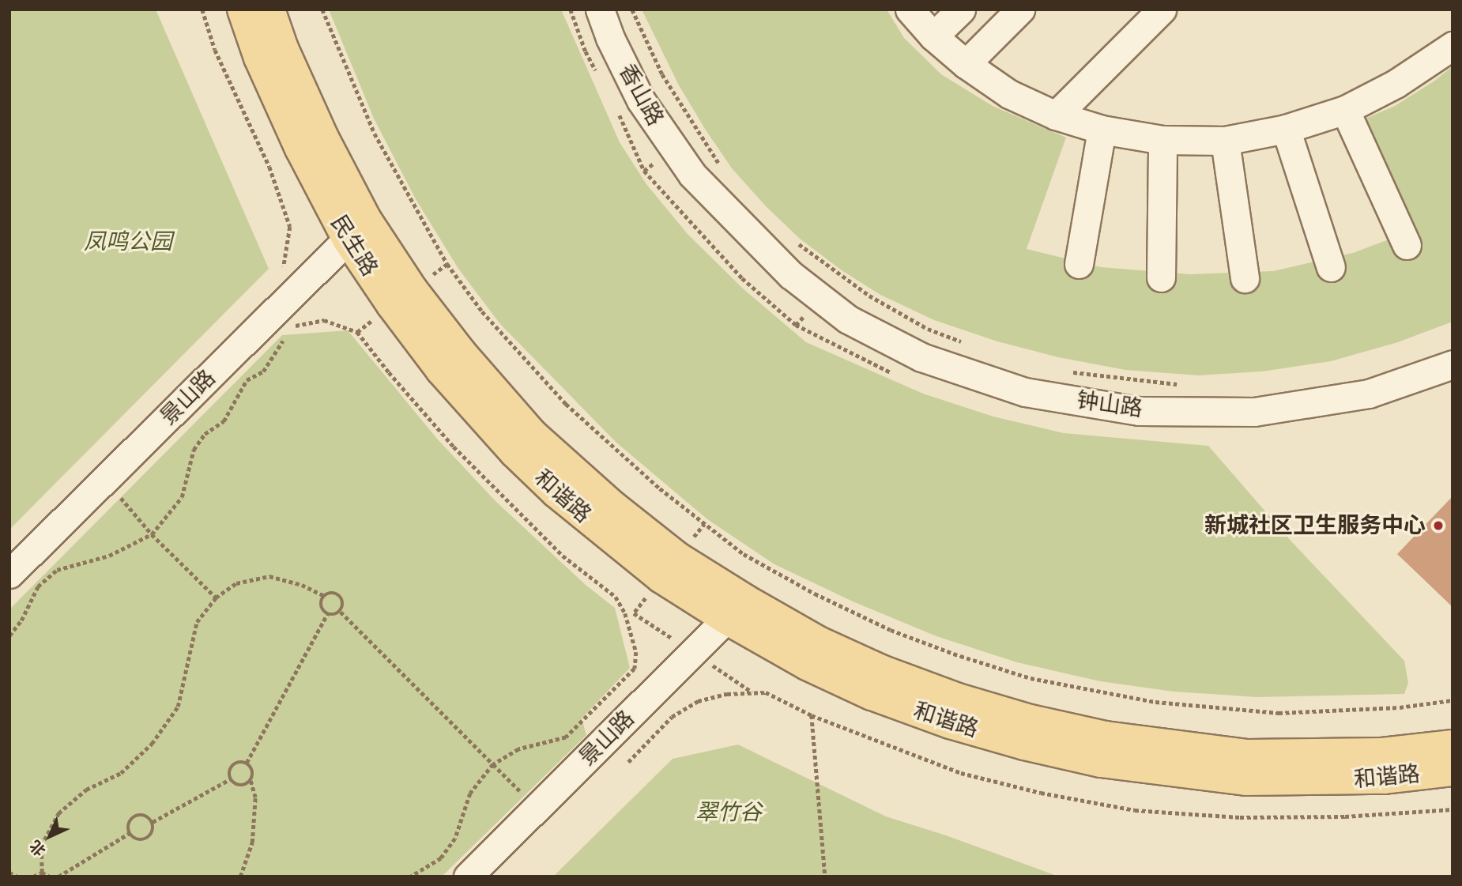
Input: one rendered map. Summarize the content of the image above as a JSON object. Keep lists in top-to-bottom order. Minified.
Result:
{"streets":{"main road":["民生路","和谐路"],"street":["香山路","景山路","钟山路"]},"crossings":[["香山路","钟山路"],["民生路","景山路"],["民生路","和谐路"],["景山路","和谐路"]],"parks":["凤鸣公园","翠竹谷"],"places":["新城社区卫生服务中心"],"north":"bottom left"}
